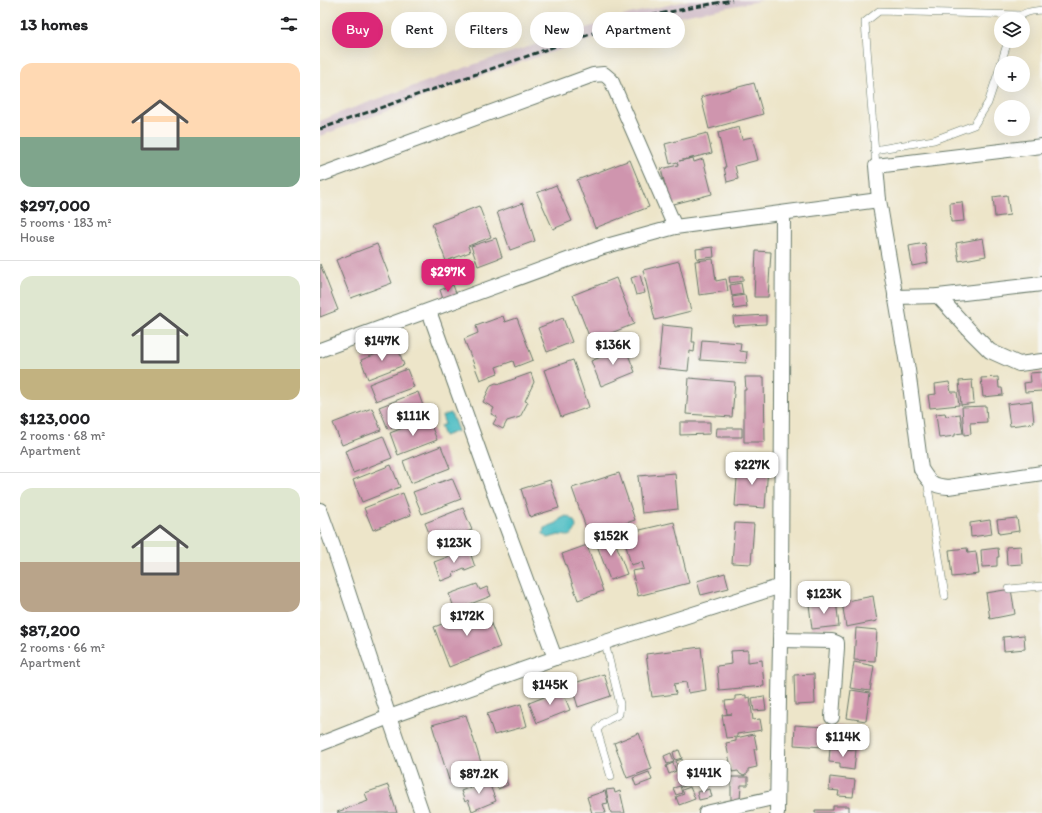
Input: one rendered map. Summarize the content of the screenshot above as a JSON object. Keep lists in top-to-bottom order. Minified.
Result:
{"page":{"heading":"13 homes","map_buttons":["+","−"],"chip":["Buy","Rent","Filters","New","Apartment"],"list":[{"name":"$297,000","note":"5 rooms · 183 m² · House"},{"name":"$123,000","note":"2 rooms · 68 m² · Apartment"},{"name":"$87,200","note":"2 rooms · 66 m² · Apartment"}],"price":["$297K","$147K","$136K","$111K","$227K","$152K","$123K","$123K","$172K","$145K","$114K","$141K","$87.2K"]}}
